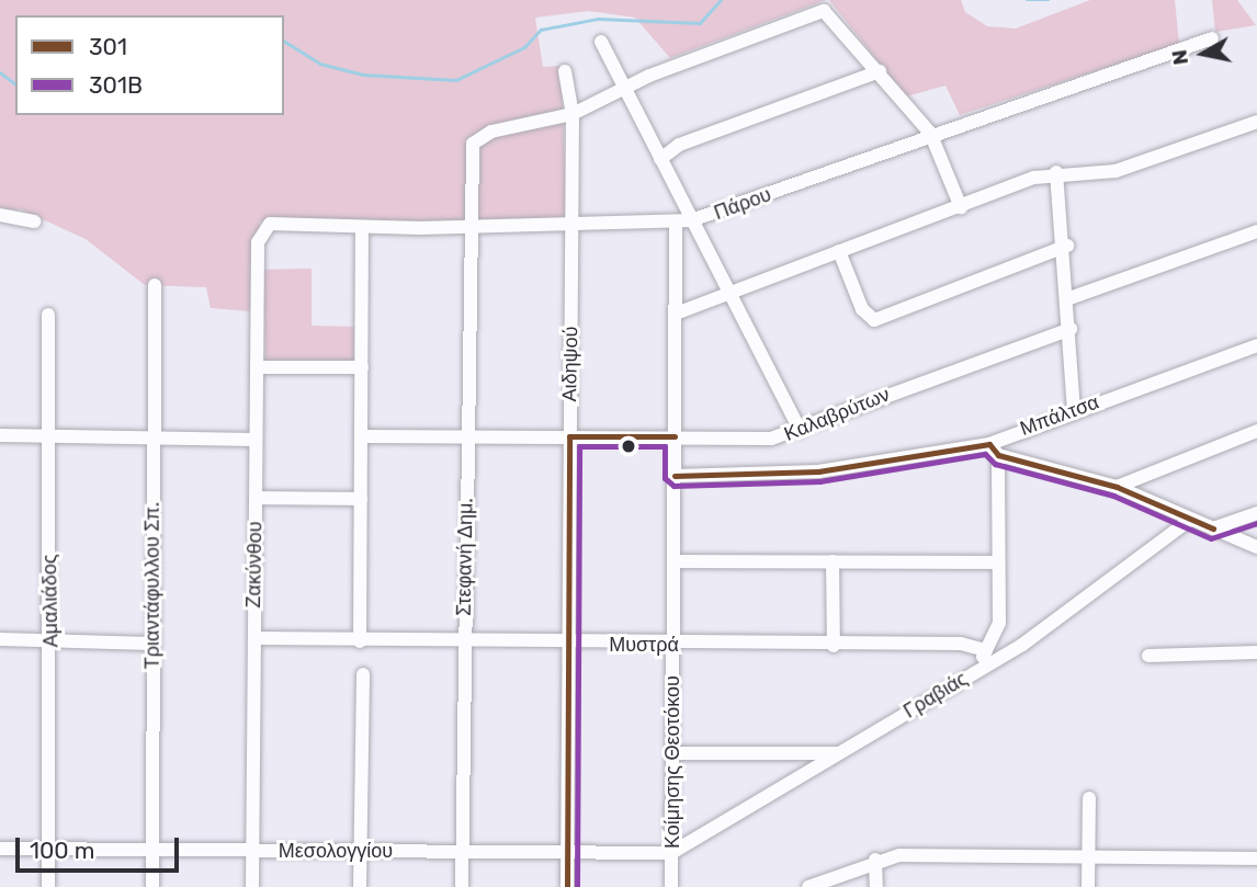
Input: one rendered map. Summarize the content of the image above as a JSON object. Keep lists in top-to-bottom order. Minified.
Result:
{"streets":{"street":["Πάρου","Αιδηψού","Καλαβρύτων","Μπάλτσα","Στεφανή Δημ.","Ζακύνθου","Τριαντάφυλλου Σπ.","Αμαλιάδος","Μυστρά","Γραβιάς","Κοίμησης Θεοτόκου","Μεσολογγίου"]},"crossings":[["Πάρου","Αιδηψού"],["Πάρου","Στεφανή Δημ."],["Πάρου","Ζακύνθου"],["Πάρου","Κοίμησης Θεοτόκου"],["Αιδηψού","Καλαβρύτων"],["Αιδηψού","Στεφανή Δημ."],["Αιδηψού","Μυστρά"],["Αιδηψού","Μεσολογγίου"],["Καλαβρύτων","Στεφανή Δημ."],["Καλαβρύτων","Κοίμησης Θεοτόκου"],["Μπάλτσα","Κοίμησης Θεοτόκου"],["Στεφανή Δημ.","Μυστρά"],["Στεφανή Δημ.","Μεσολογγίου"],["Ζακύνθου","Μυστρά"],["Ζακύνθου","Μεσολογγίου"],["Τριαντάφυλλου Σπ.","Μεσολογγίου"],["Αμαλιάδος","Μεσολογγίου"],["Μυστρά","Κοίμησης Θεοτόκου"],["Γραβιάς","Κοίμησης Θεοτόκου"],["Γραβιάς","Μεσολογγίου"],["Κοίμησης Θεοτόκου","Μεσολογγίου"]],"lines":["transit line 301","transit line 301B"],"legend":["301","301B"],"scale_bar":"100 m","north":"left"}
